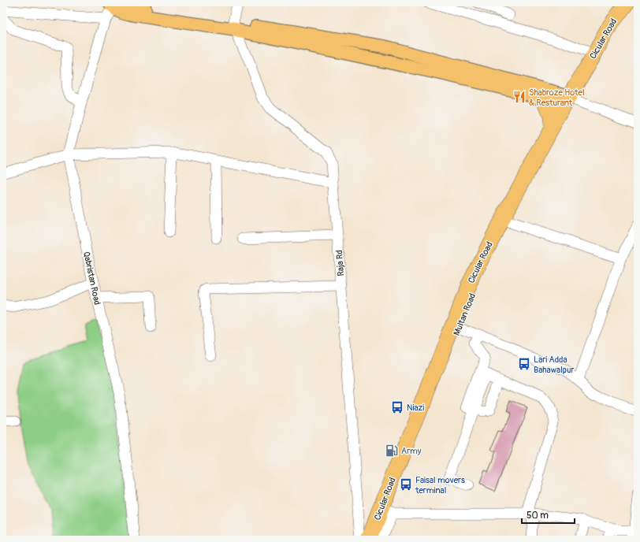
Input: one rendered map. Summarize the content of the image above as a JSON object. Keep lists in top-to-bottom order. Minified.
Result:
{"streets":{"highway":["Cicular Road","Multan Road"],"street":["Raja Rd","Qabristan Road"]},"crossings":[["Cicular Road","Multan Road"]],"places":{"restaurant":["Shabroze Hotel & Resturant"],"bus stop":["Lari Adda Bahawalpur","Niazi","Faisal movers terminal"],"fuel station":["Army"]},"scale_bar":"50 m"}
